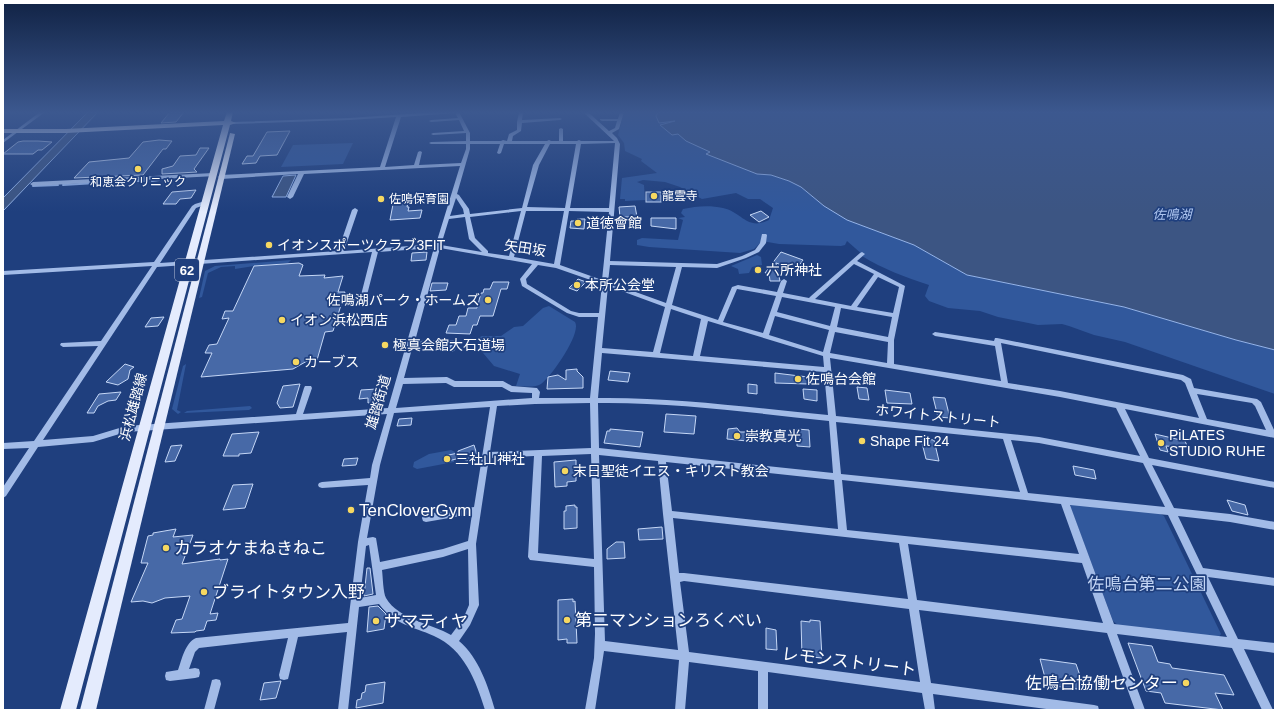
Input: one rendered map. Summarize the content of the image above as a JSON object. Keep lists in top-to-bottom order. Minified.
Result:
{"streets":{"main road":["62","浜松雄踏線"],"street":["矢田坂","雄踏街道","ホワイトストリート","レモンストリート"]},"crossings":[["矢田坂","雄踏街道"],["矢田坂","浜松雄踏線"],["雄踏街道","ホワイトストリート"],["浜松雄踏線","ホワイトストリート"]],"water":["佐鳴湖"],"parks":["佐鳴台第二公園"],"places":["和恵会クリニック","龍雲寺","佐鳴保育園","道徳會館","イオンスポーツクラブ3FIT","六所神社","本所公会堂","佐鳴湖パーク・ホームズ","イオン浜松西店","極真会館大石道場","カーブス","佐鳴台会館","崇教真光","Shape Fit 24","PiLATES STUDIO RUHE","三社山神社","末日聖徒イエス・キリスト教会","TenCloverGym","カラオケまねきねこ","ブライトタウン入野","第二マンションろくべい","サマティヤ","佐鳴台協働センター"]}
